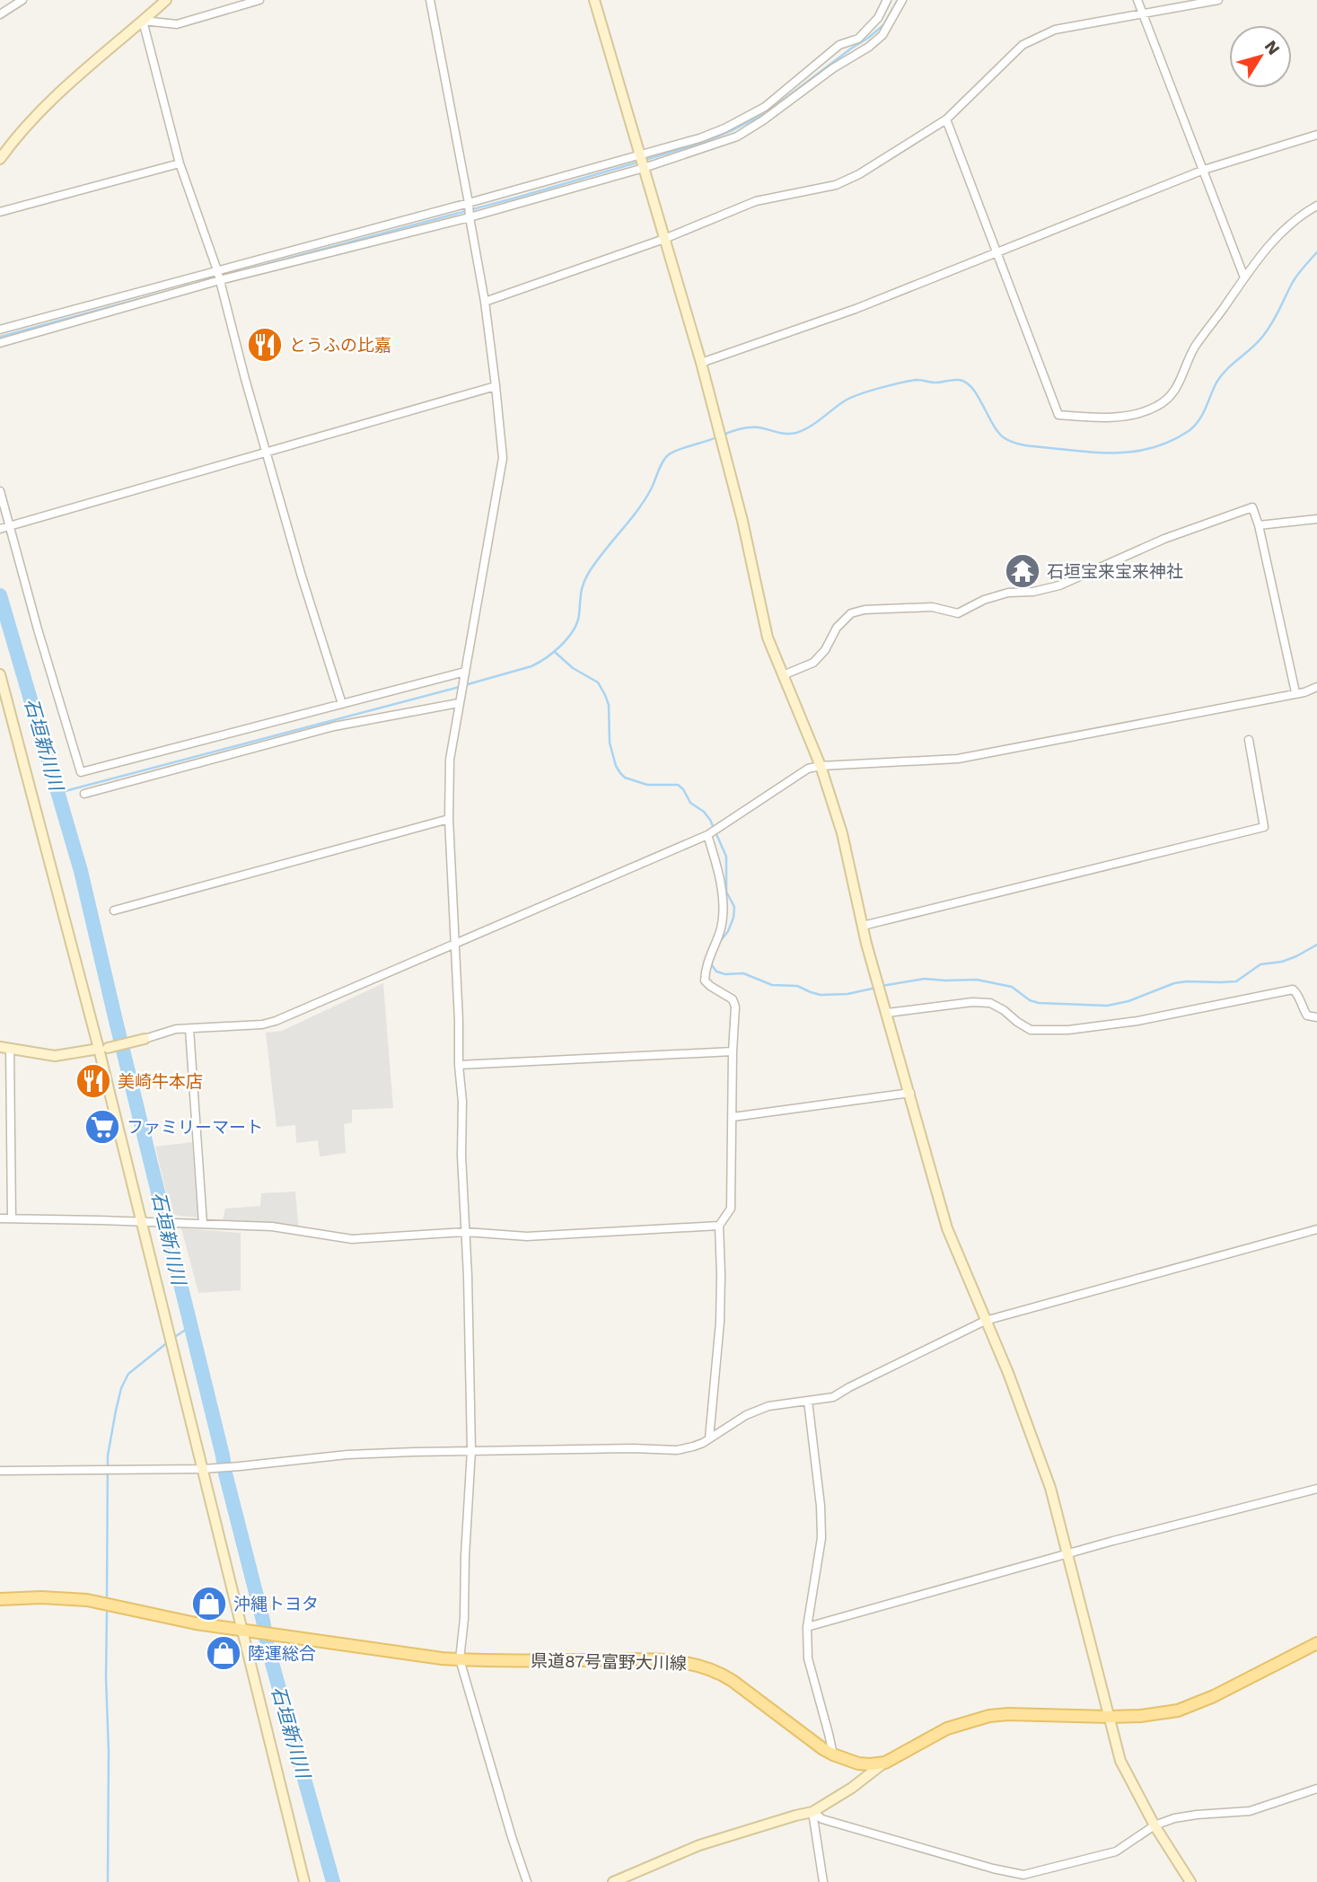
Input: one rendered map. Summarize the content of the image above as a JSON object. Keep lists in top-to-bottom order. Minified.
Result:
{"streets":{"main road":["県道87号富野大川線"]},"water":["石垣新川川"],"places":{"restaurant":["とうふの比嘉","美崎牛本店"],"temple":["石垣宝来宝来神社"],"supermarket":["ファミリーマート"],"shop":["沖縄トヨタ","陸運総合"]},"north":"top right"}
